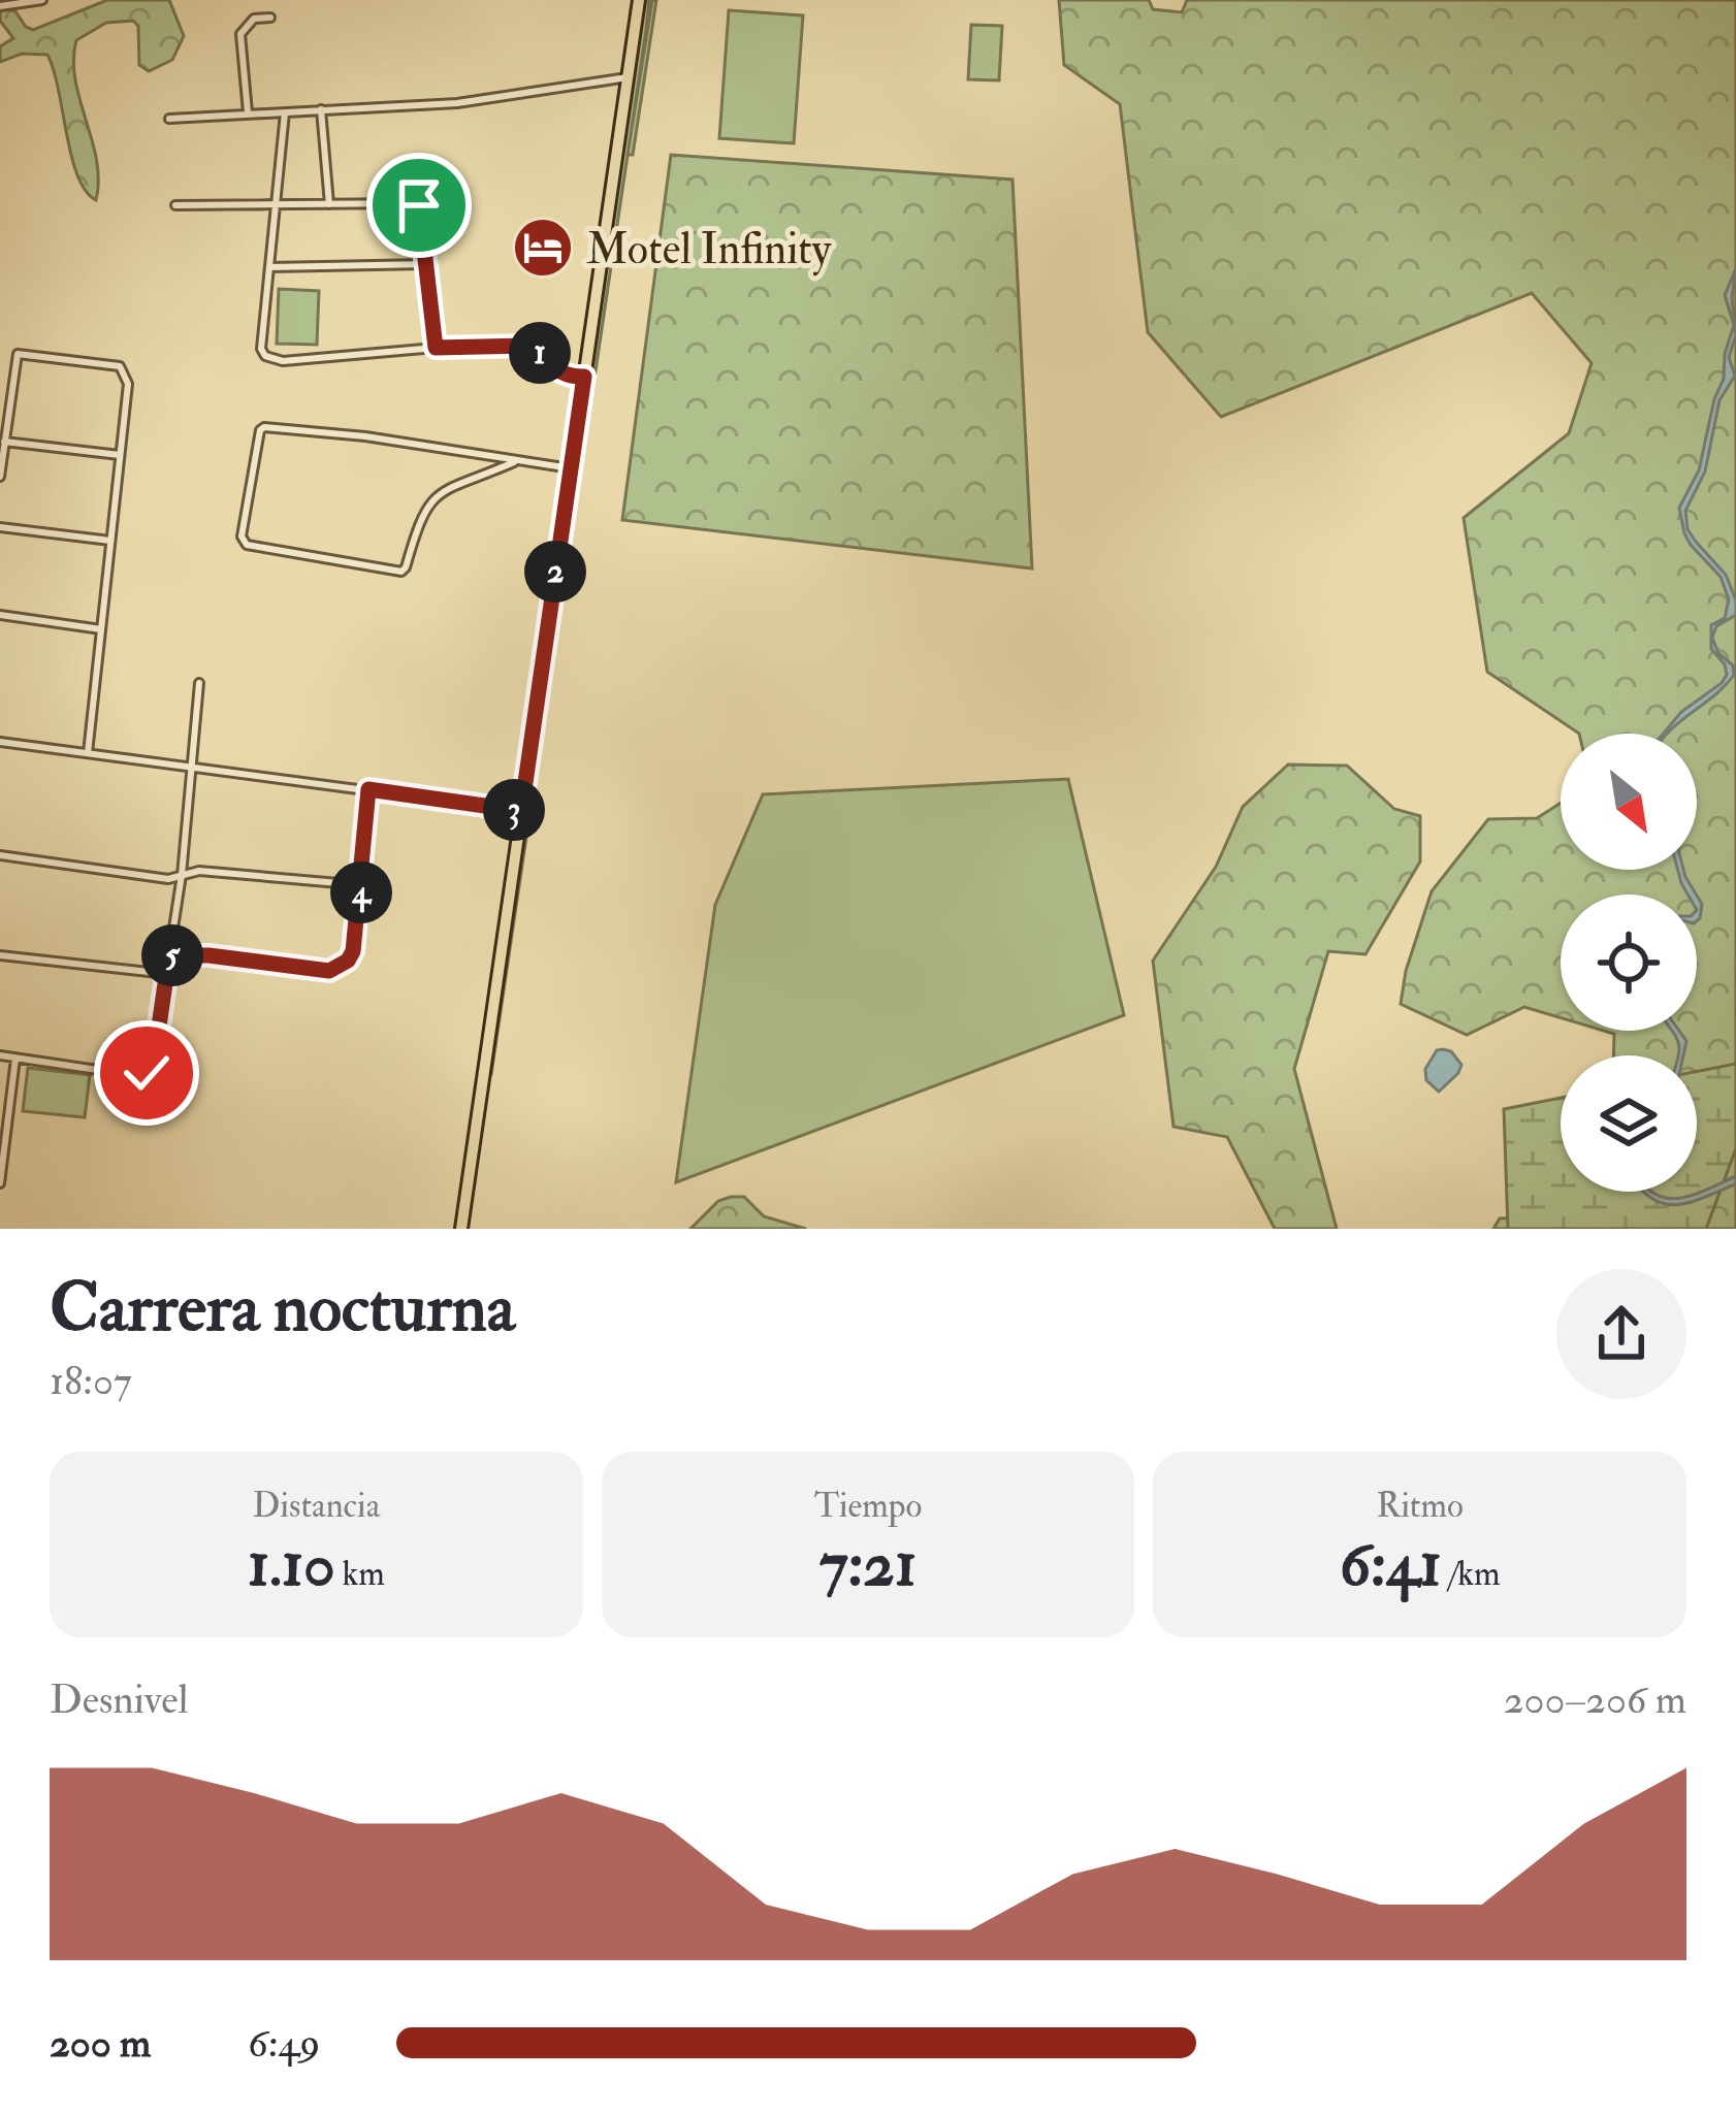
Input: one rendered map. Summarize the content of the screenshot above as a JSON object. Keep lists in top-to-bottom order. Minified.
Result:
{"places":{"hotel":["Motel Infinity"]},"north":"bottom right","page":{"pins":["1","2","3","4","5"],"heading":["Carrera nocturna","18:07"],"stats":[["Distancia","1.10 km"],["Tiempo","7:21"],["Ritmo","6:41 /km"]],"chart":["Desnivel","200–206 m"],"list":[{"name":"200 m","note":"6:49"}]}}
